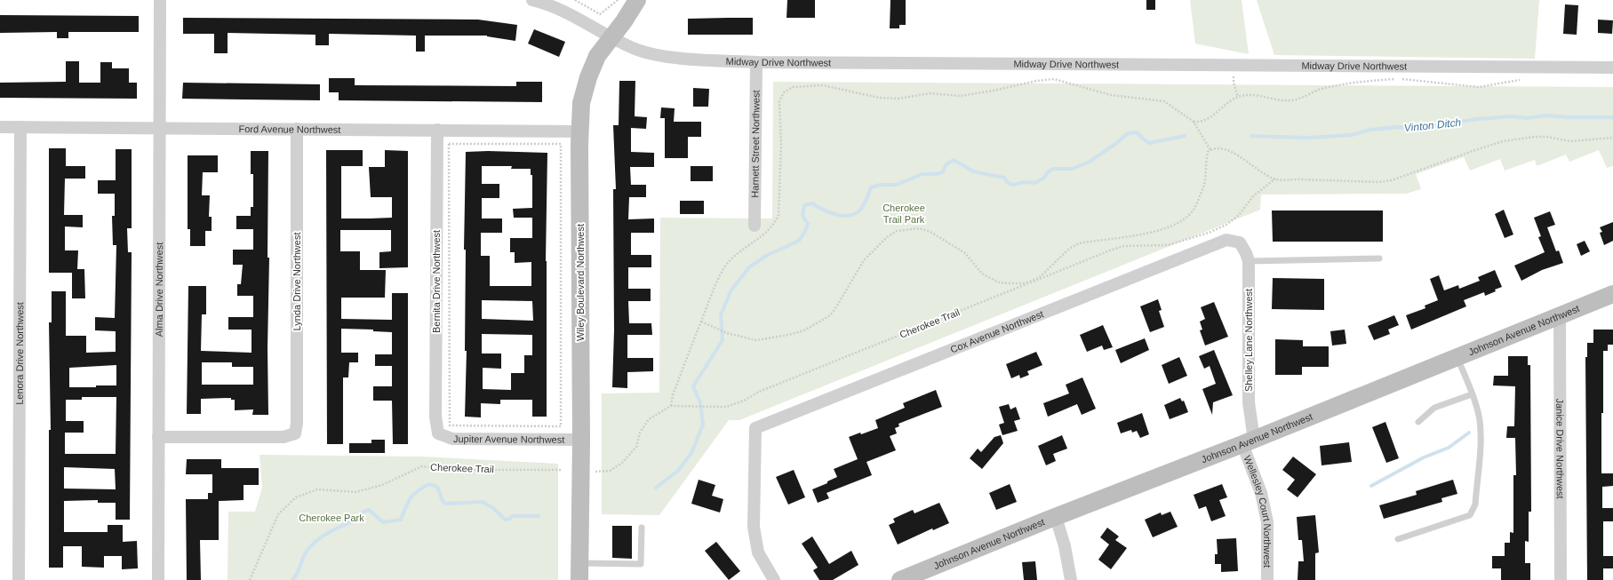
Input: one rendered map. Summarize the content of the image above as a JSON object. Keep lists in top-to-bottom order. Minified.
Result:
{"streets":{"street":["Midway Drive Northwest","Ford Avenue Northwest","Harnett Street Northwest","Lynda Drive Northwest","Bernita Drive Northwest","Wiley Boulevard Northwest","Alma Drive Northwest","Johnson Avenue Northwest","Cox Avenue Northwest","Shelley Lane Northwest","Lenora Drive Northwest","Jupiter Avenue Northwest","Janice Drive Northwest","Wellesley Court Northwest"],"path":["Cherokee Trail"]},"crossings":[["Midway Drive Northwest","Harnett Street Northwest"],["Midway Drive Northwest","Wiley Boulevard Northwest"],["Ford Avenue Northwest","Lynda Drive Northwest"],["Ford Avenue Northwest","Bernita Drive Northwest"],["Ford Avenue Northwest","Wiley Boulevard Northwest"],["Ford Avenue Northwest","Alma Drive Northwest"],["Ford Avenue Northwest","Lenora Drive Northwest"],["Lynda Drive Northwest","Alma Drive Northwest"],["Bernita Drive Northwest","Jupiter Avenue Northwest"],["Wiley Boulevard Northwest","Jupiter Avenue Northwest"],["Johnson Avenue Northwest","Shelley Lane Northwest"],["Johnson Avenue Northwest","Janice Drive Northwest"],["Johnson Avenue Northwest","Wellesley Court Northwest"],["Cox Avenue Northwest","Shelley Lane Northwest"],["Shelley Lane Northwest","Wellesley Court Northwest"]],"water":["Vinton Ditch"],"parks":["Cherokee Trail Park","Cherokee Park"]}
